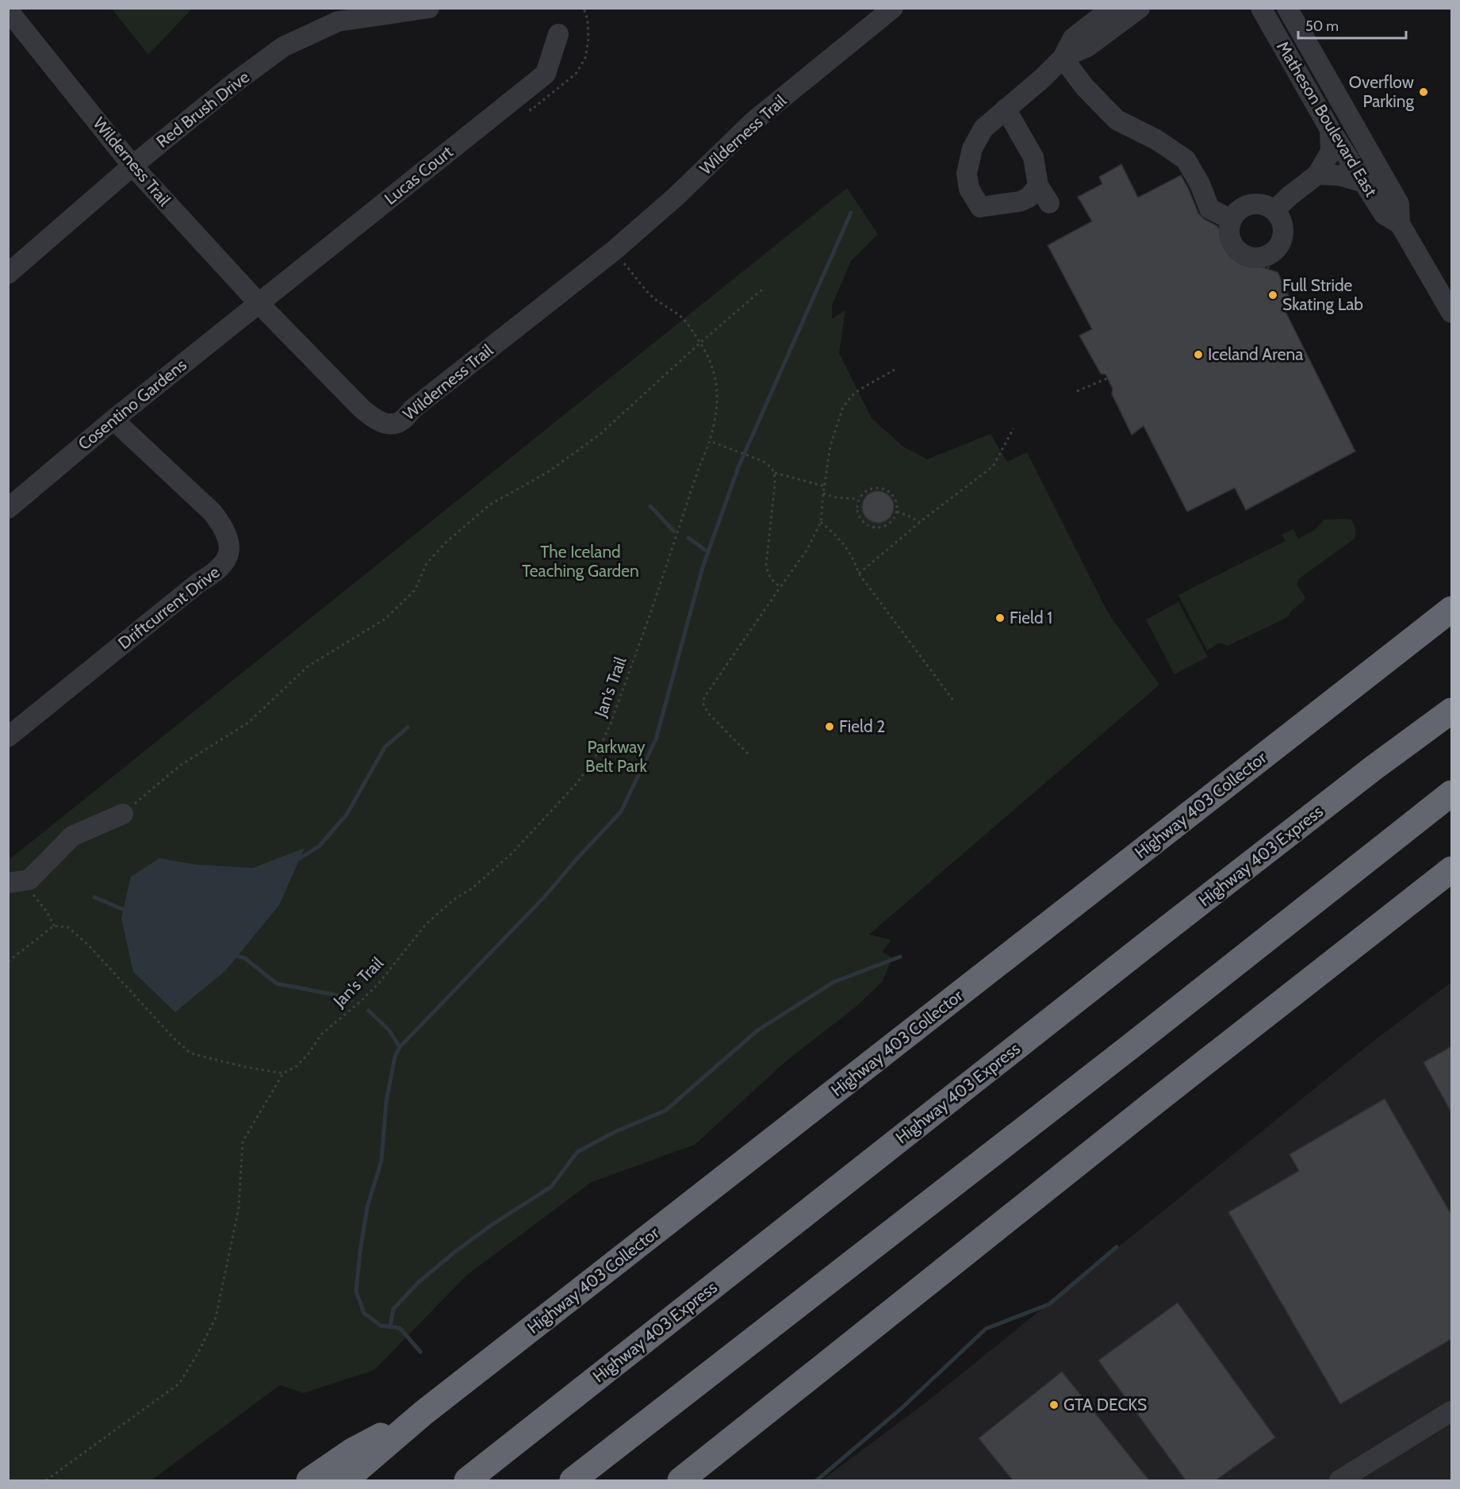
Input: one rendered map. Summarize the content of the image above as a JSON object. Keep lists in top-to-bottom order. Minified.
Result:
{"streets":{"highway":["Highway 403 Collector","Highway 403 Express"],"street":["Red Brush Drive","Matheson Boulevard East","Wilderness Trail","Lucas Court","Cosentino Gardens","Driftcurrent Drive"],"path":["Jan's Trail"]},"crossings":[["Red Brush Drive","Wilderness Trail"],["Wilderness Trail","Lucas Court"],["Wilderness Trail","Cosentino Gardens"],["Wilderness Trail","Jan's Trail"],["Lucas Court","Cosentino Gardens"],["Cosentino Gardens","Driftcurrent Drive"]],"parks":["The Iceland Teaching Garden","Parkway Belt Park"],"places":["Overflow Parking","Full Stride Skating Lab","Iceland Arena","Field 1","Field 2","GTA DECKS"],"scale_bar":"50 m"}
